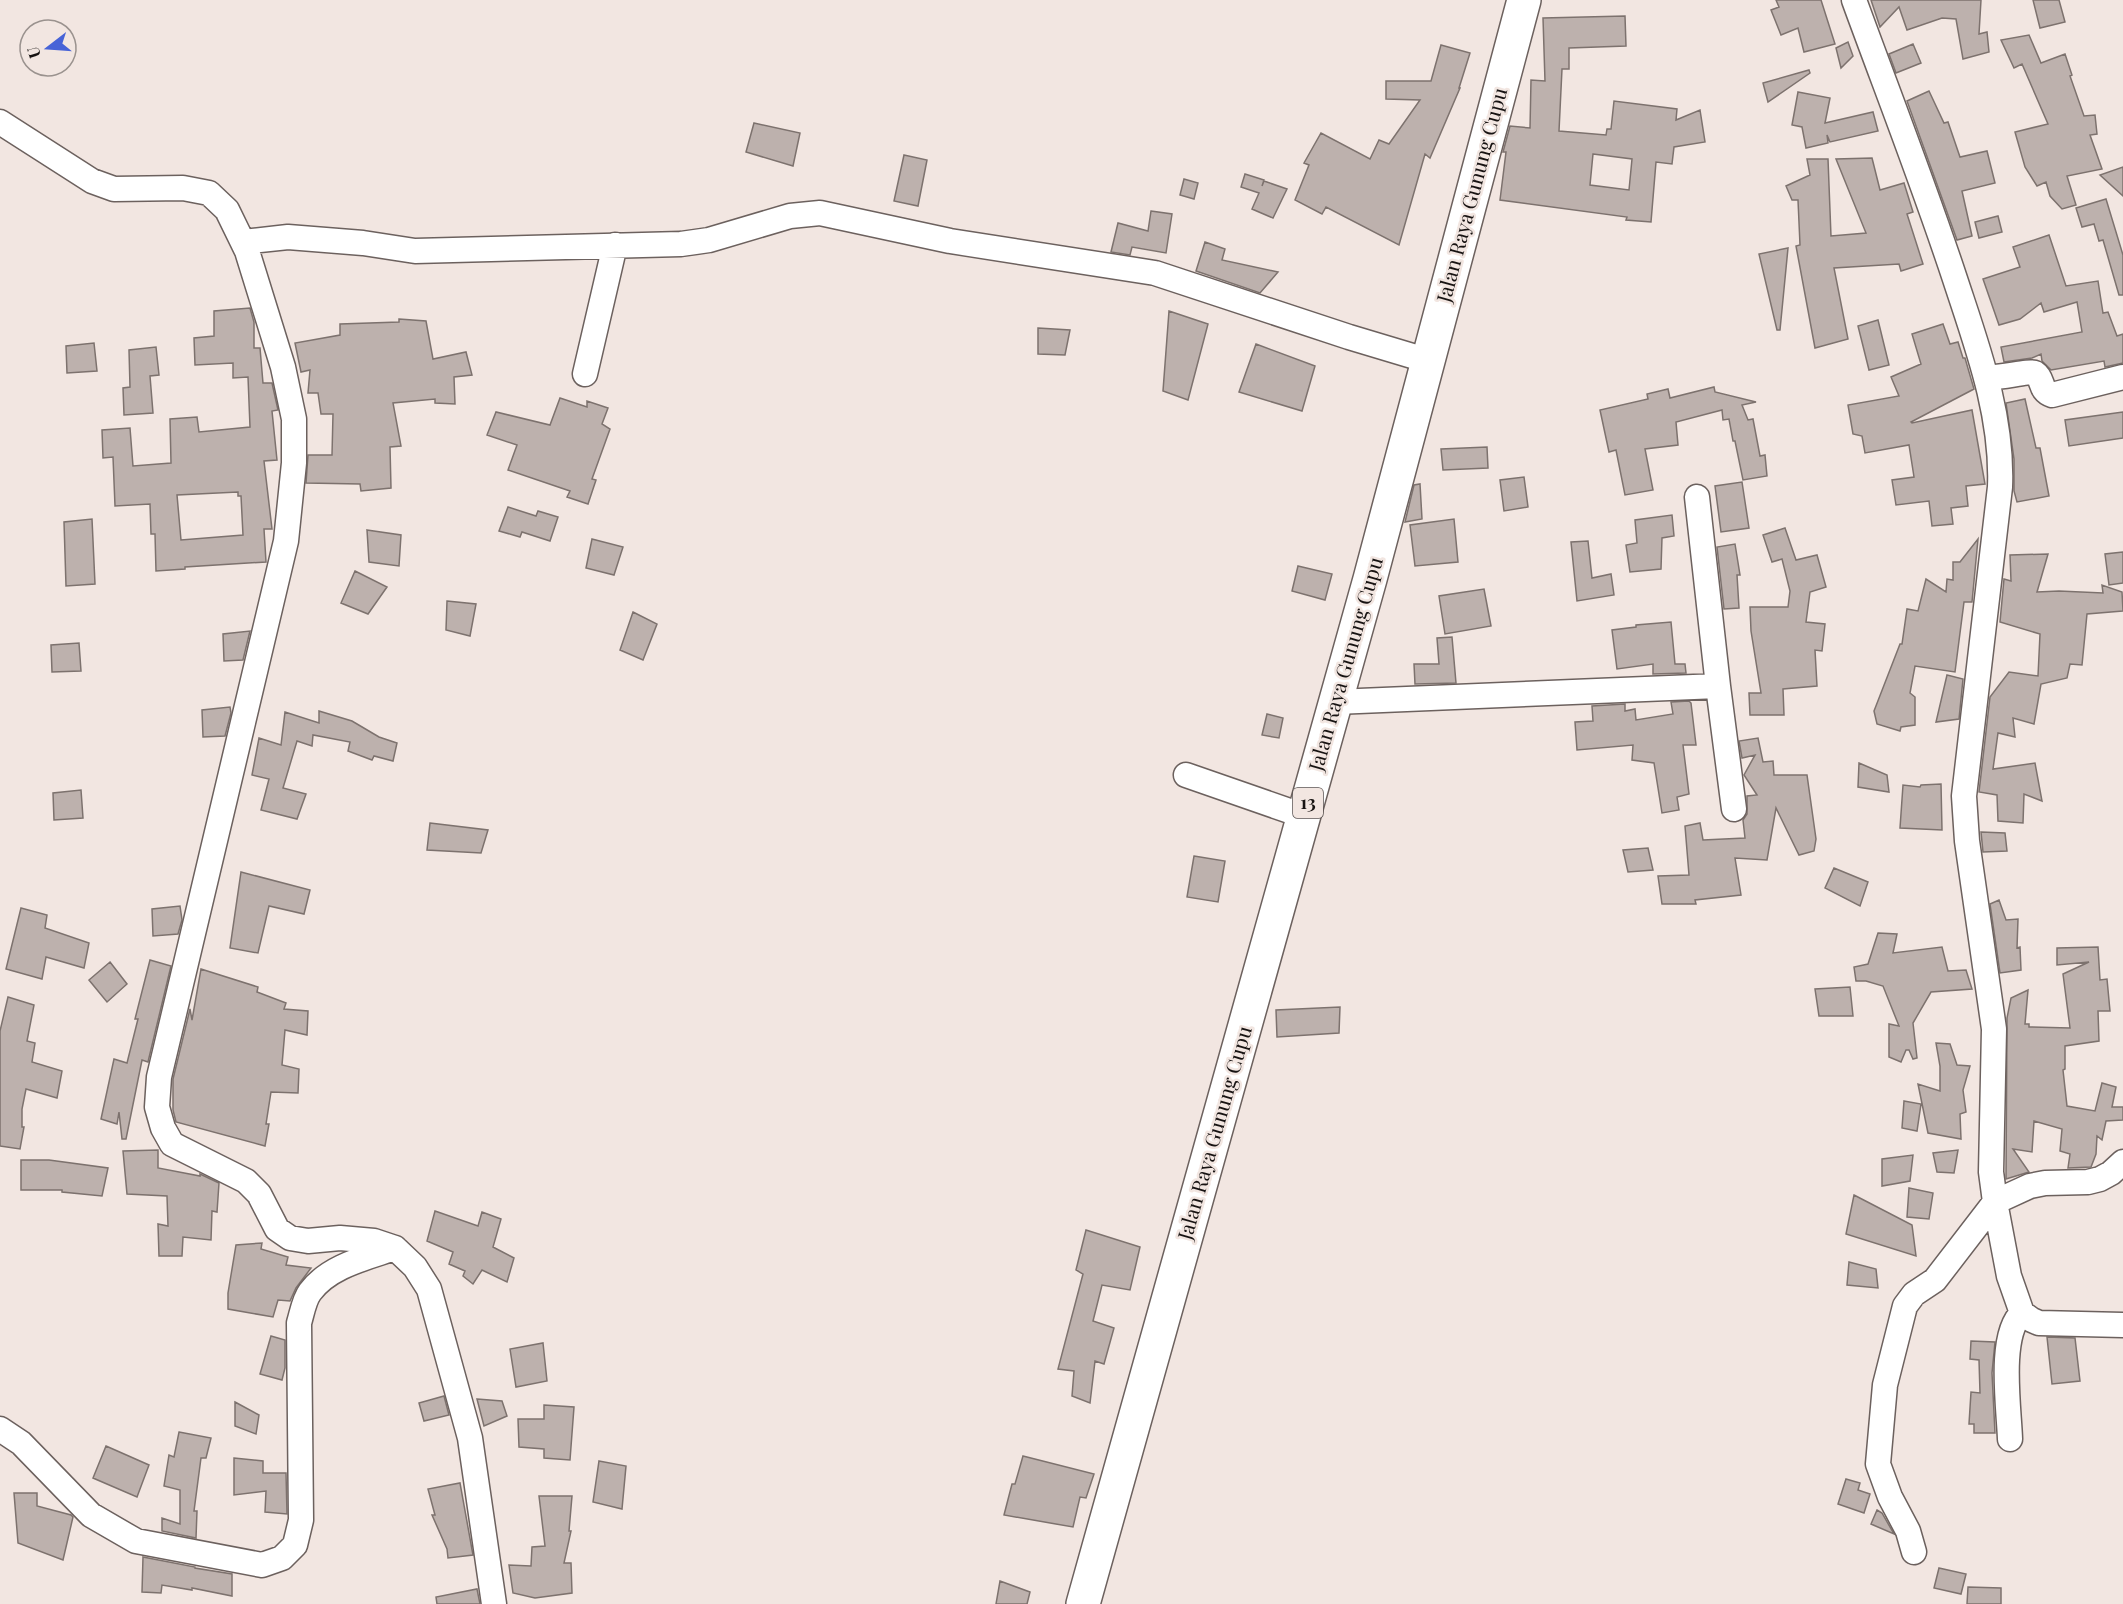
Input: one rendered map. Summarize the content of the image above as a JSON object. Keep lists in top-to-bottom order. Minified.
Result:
{"streets":{"highway":["Jalan Raya Gunung Cupu","13"]},"north":"left"}
